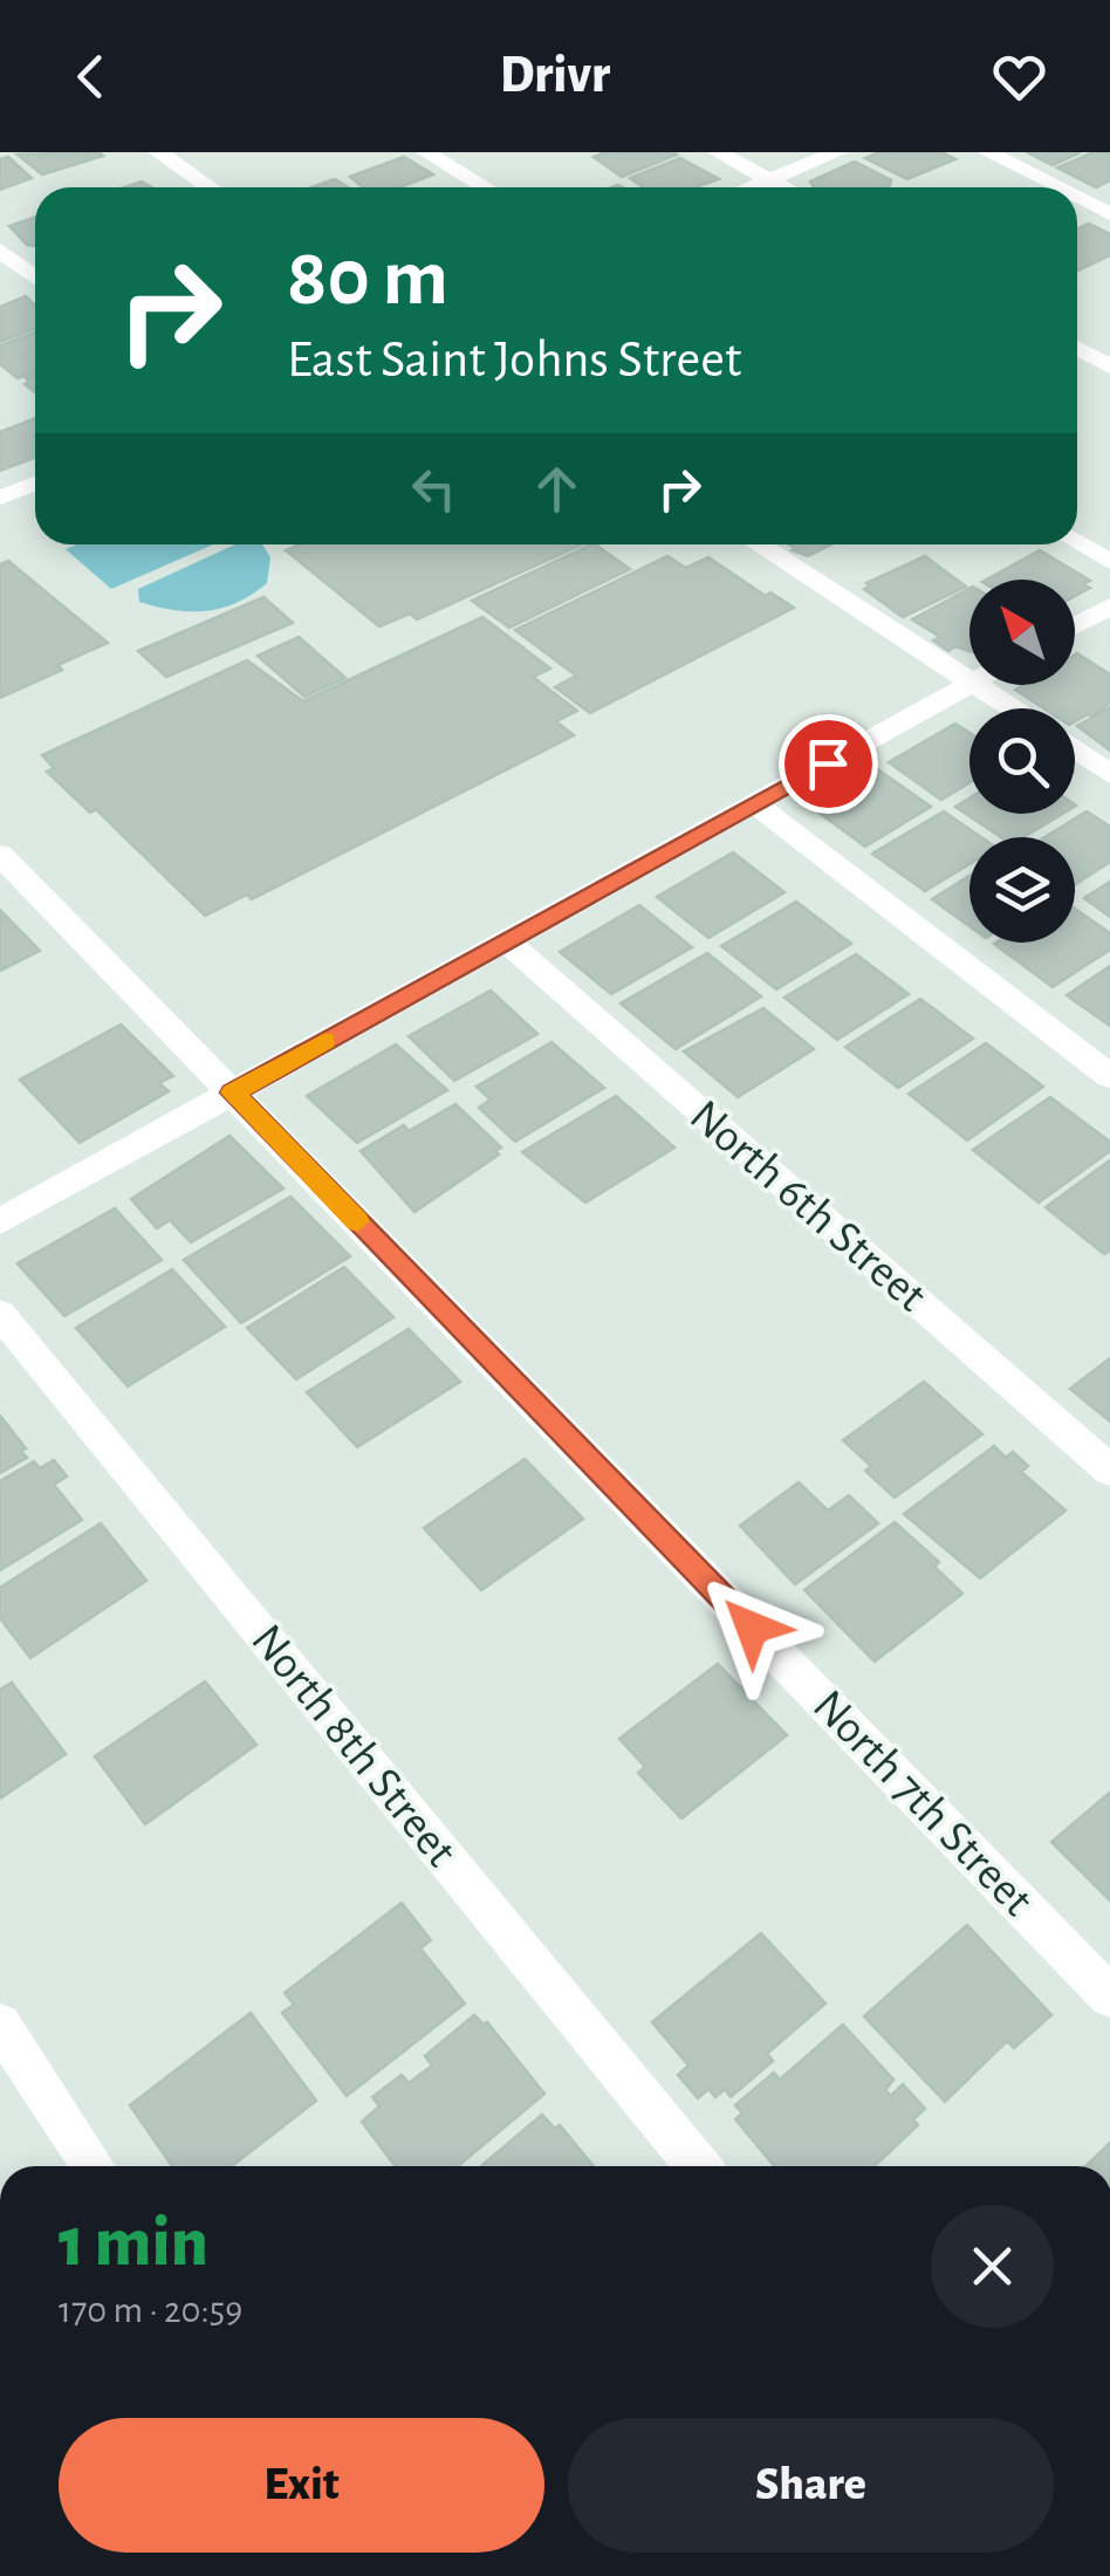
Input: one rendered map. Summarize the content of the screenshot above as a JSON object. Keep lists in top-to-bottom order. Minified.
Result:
{"streets":{"lane":["North 6th Street","North 8th Street","North 7th Street"]},"north":"top left","page":{"header":"Drivr","turn":["80 m","East Saint Johns Street"],"heading":["1 min","170 m · 20:59"],"buttons":["Exit","Share"]}}
